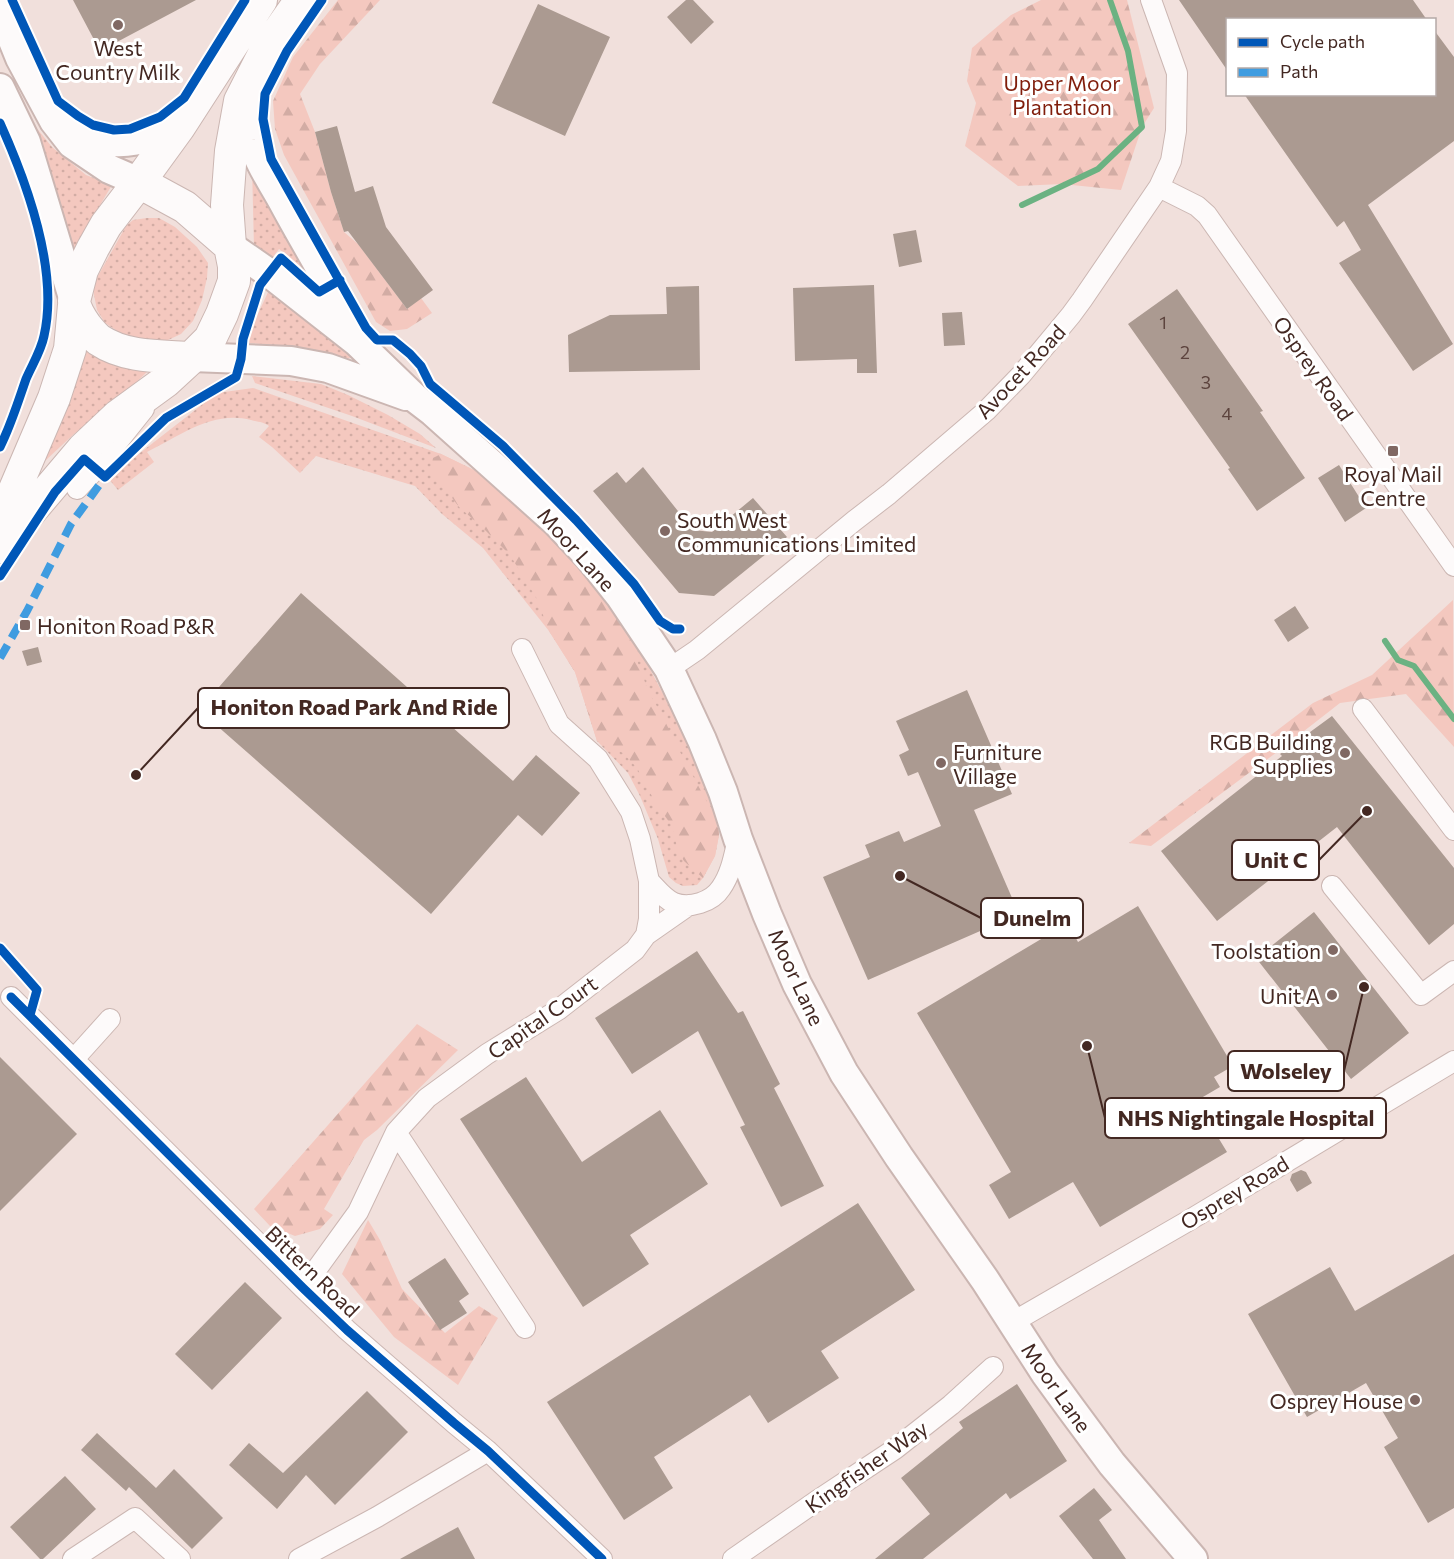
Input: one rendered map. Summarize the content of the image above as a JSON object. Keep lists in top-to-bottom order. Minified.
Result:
{"streets":{"main road":["Moor Lane"],"street":["Osprey Road","Avocet Road","Capital Court","Bittern Road","Kingfisher Way"]},"crossings":[["Osprey Road","Avocet Road"],["Osprey Road","Moor Lane"],["Avocet Road","Moor Lane"],["Moor Lane","Capital Court"],["Capital Court","Bittern Road"]],"parks":["Upper Moor Plantation"],"places":{"other":["West Country Milk","South West Communications Limited","RGB Building Supplies","Furniture Village","Honiton Road Park And Ride","Unit C","Dunelm","Toolstation","Wolseley","Unit A","NHS Nightingale Hospital","Osprey House"],"transit":["Royal Mail Centre","Honiton Road P&R"]},"house_numbers":["1","2","3","4"],"legend":["Cycle path","Path"]}
